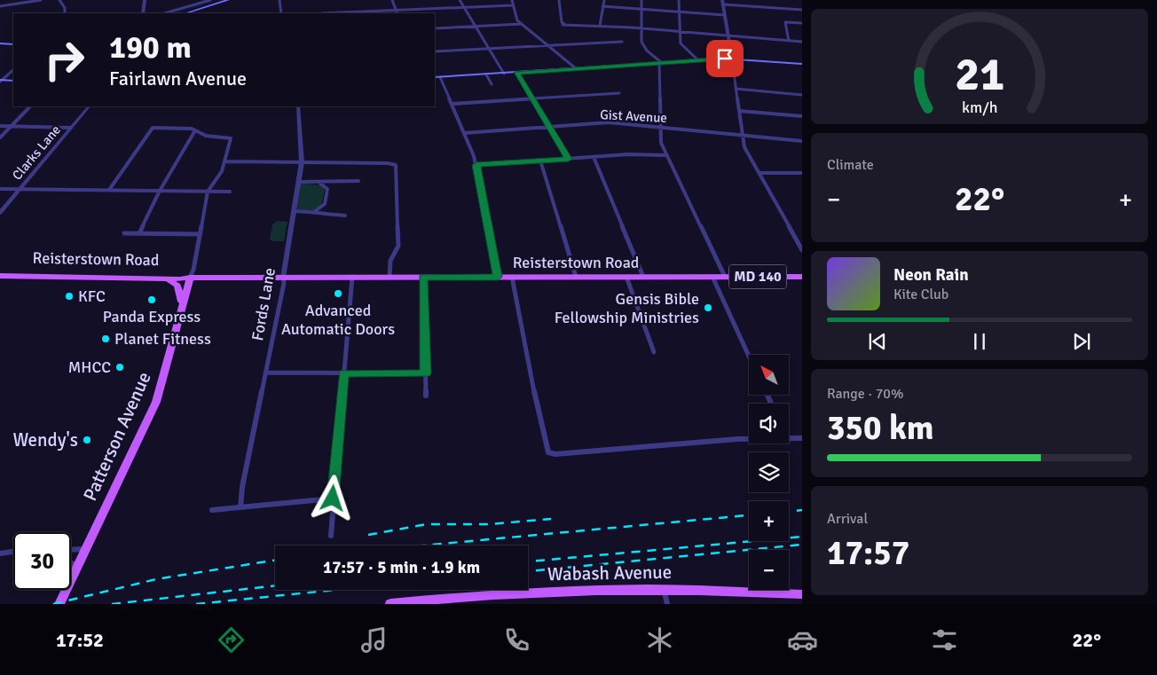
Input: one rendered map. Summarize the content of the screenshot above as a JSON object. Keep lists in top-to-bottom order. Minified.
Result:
{"streets":{"main road":["Reisterstown Road","MD 140","Patterson Avenue","Wabash Avenue"],"street":["Gist Avenue","Clarks Lane","Fords Lane"]},"crossings":[["Reisterstown Road","Fords Lane"],["Reisterstown Road","Patterson Avenue"]],"places":["Advanced Automatic Doors","KFC","Panda Express","Gensis Bible Fellowship Ministries","Planet Fitness","MHCC","Wendy's"],"north":"top left","page":{"turn":["190 m","Fairlawn Avenue"],"tile":["Climate",["Range · 70%","350 km"],["Arrival","17:57"]],"heat":["−","22°","+"],"song":["Neon Rain","Kite Club"],"map_buttons":["+","−"],"limit":"30","trip":"17:57 · 5 min · 1.9 km","tabs":["17:52","22°"],"gauge":["21","km/h"]}}
